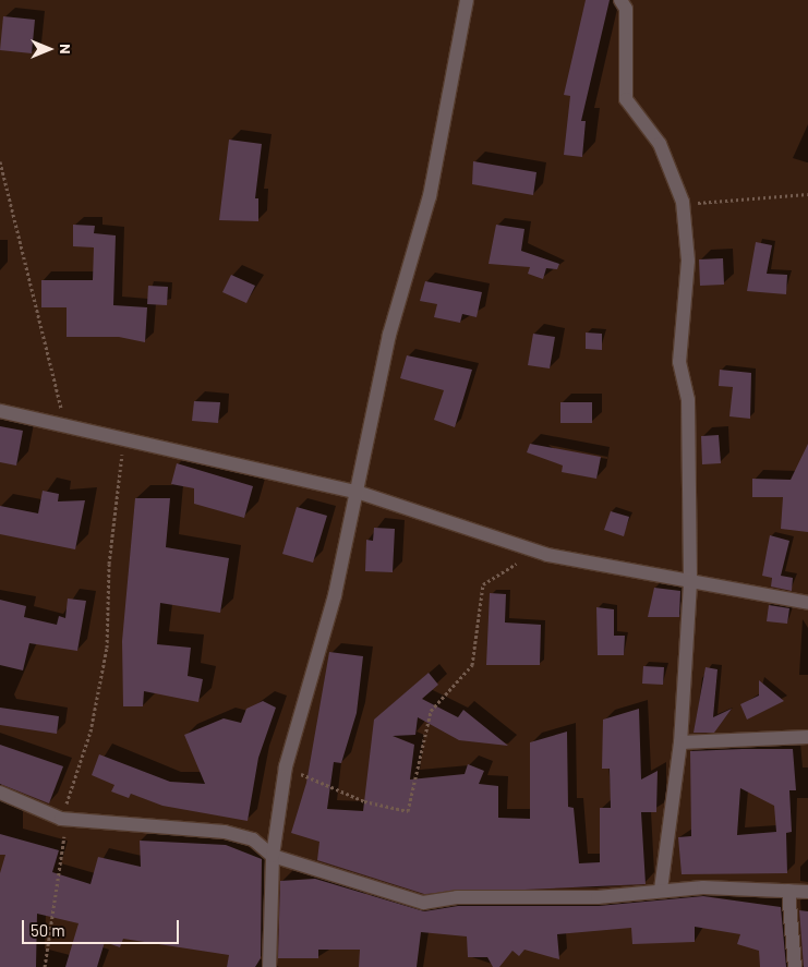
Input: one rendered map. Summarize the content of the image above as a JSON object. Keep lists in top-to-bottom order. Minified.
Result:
{"scale_bar":"50 m","north":"right"}
